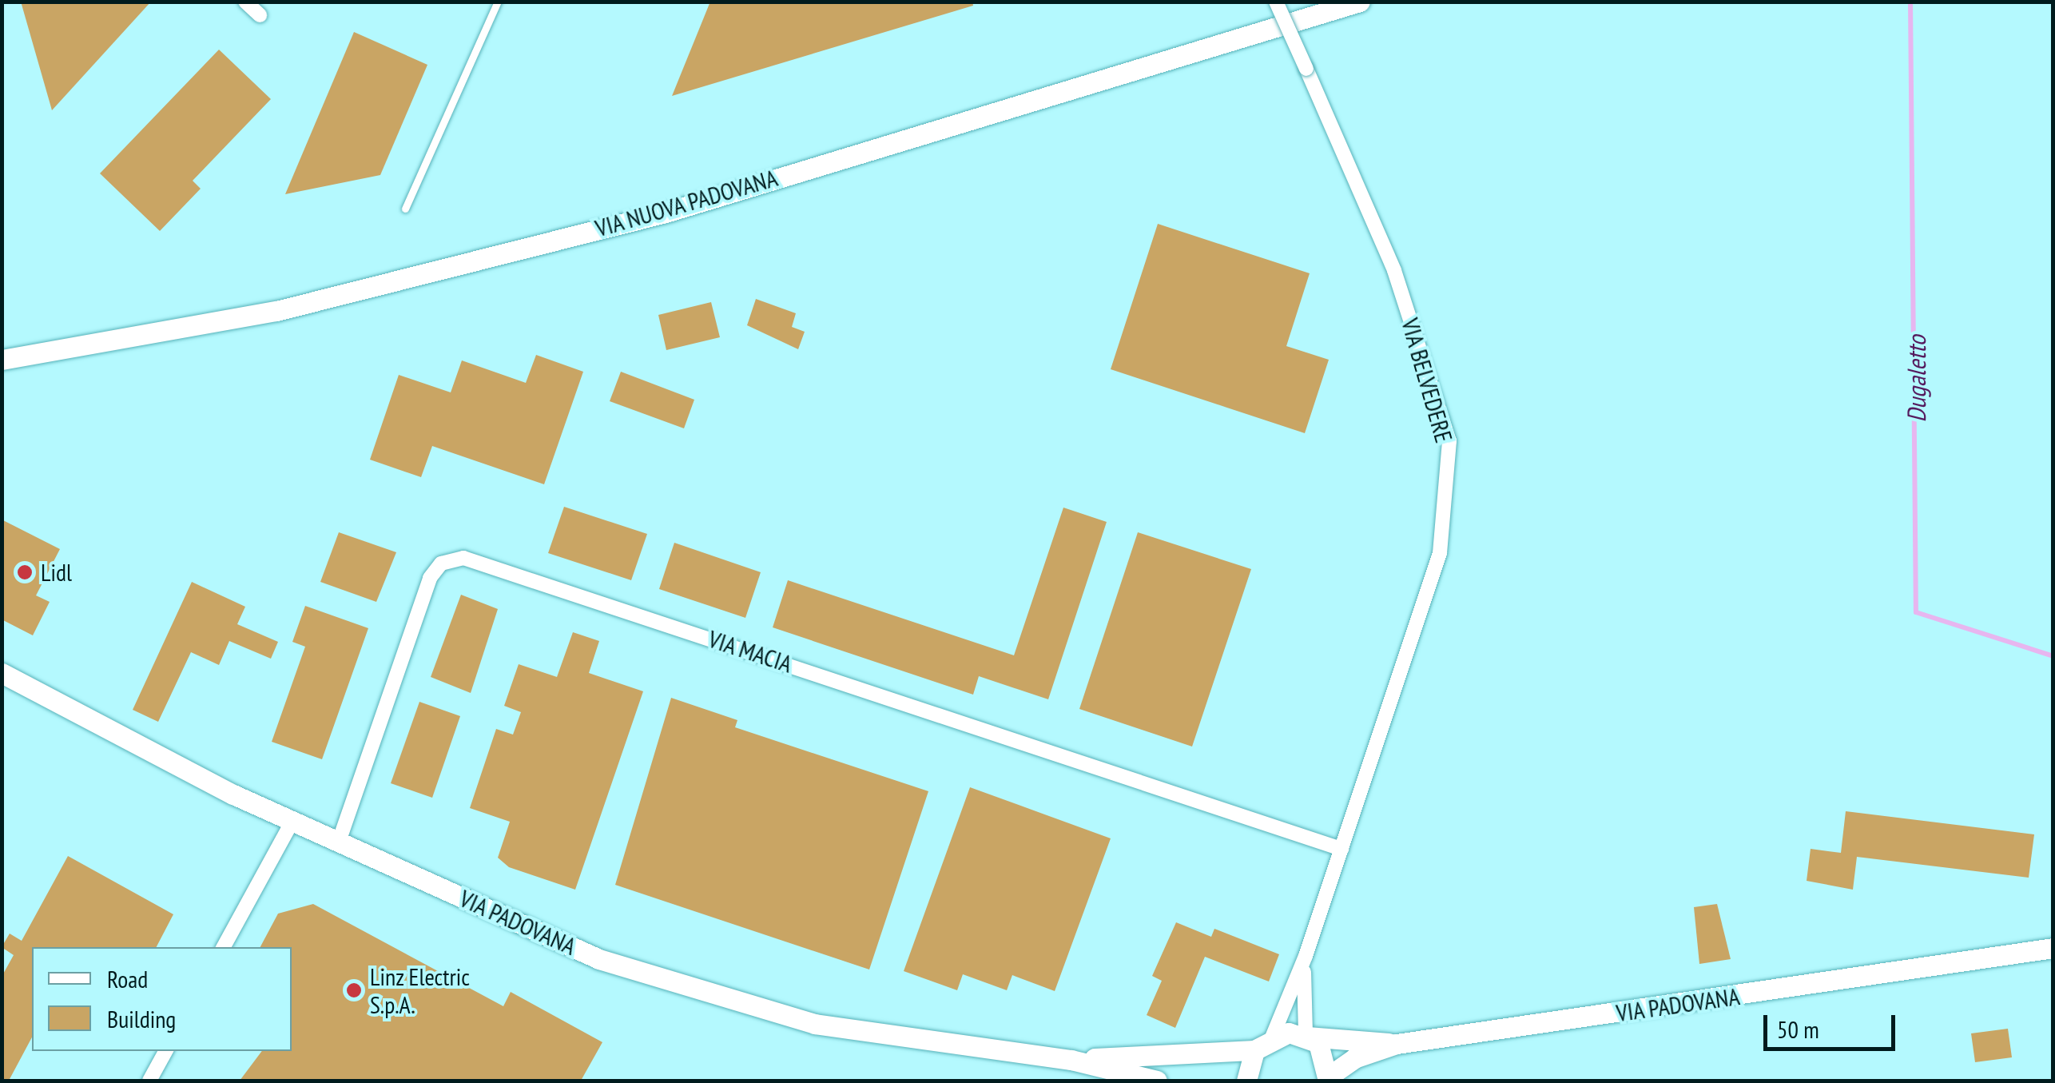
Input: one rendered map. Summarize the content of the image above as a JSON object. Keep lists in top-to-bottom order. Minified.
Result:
{"streets":{"street":["VIA NUOVA PADOVANA","VIA BELVEDERE","VIA MACIA","VIA PADOVANA"]},"crossings":[["VIA BELVEDERE","VIA MACIA"],["VIA BELVEDERE","VIA PADOVANA"],["VIA MACIA","VIA PADOVANA"]],"water":["Dugaletto"],"places":["Lidl","Linz Electric S.p.A."],"legend":["Road","Building"],"scale_bar":"50 m"}
